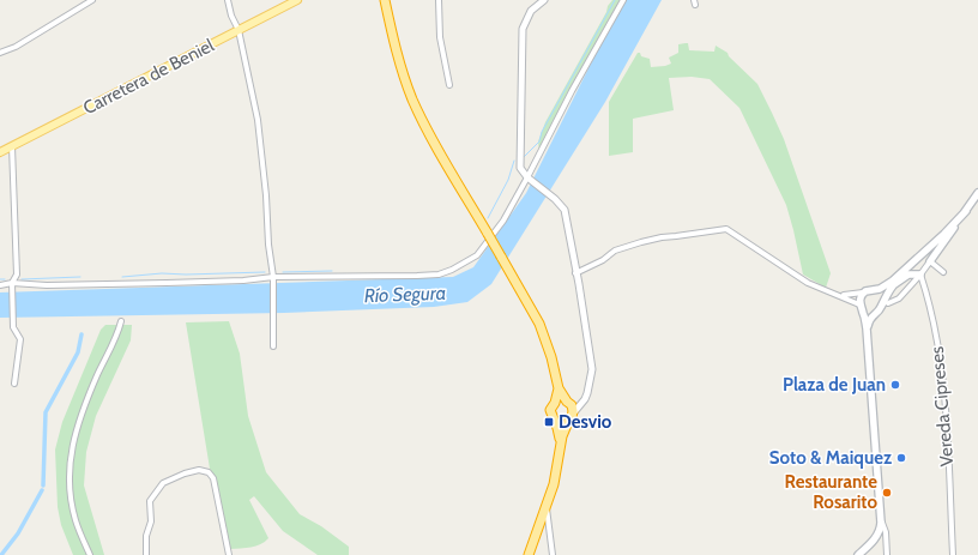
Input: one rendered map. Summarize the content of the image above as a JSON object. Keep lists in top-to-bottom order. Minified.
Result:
{"streets":{"main road":["Carretera de Beniel"],"street":["Vereda Cipreses"]},"water":["Río Segura"],"places":{"other":["Plaza de Juan","Soto & Maiquez","Restaurante Rosarito"],"transit":["Desvio"]}}
